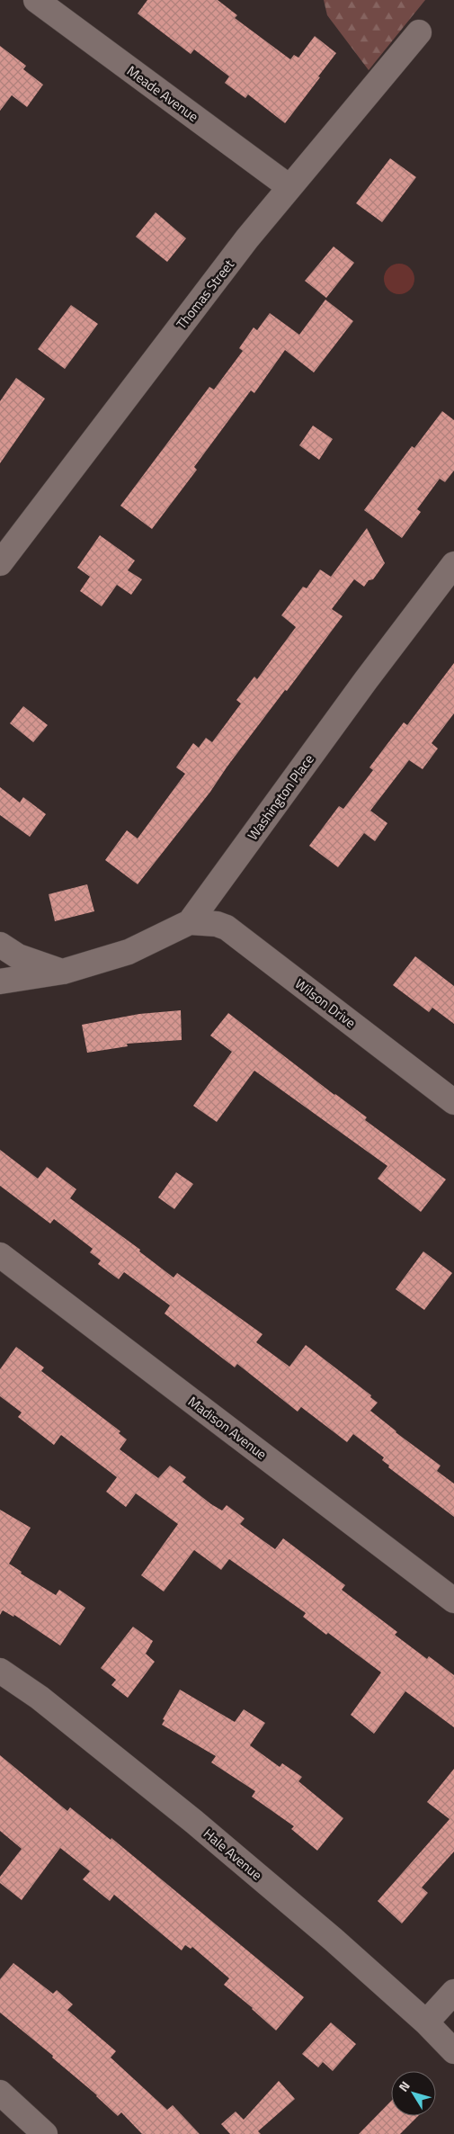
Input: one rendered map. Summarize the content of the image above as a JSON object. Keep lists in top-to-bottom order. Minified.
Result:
{"streets":{"street":["Meade Avenue","Thomas Street","Washington Place","Wilson Drive","Madison Avenue","Hale Avenue"]},"crossings":[["Meade Avenue","Thomas Street"],["Washington Place","Wilson Drive"]],"north":"top left"}
